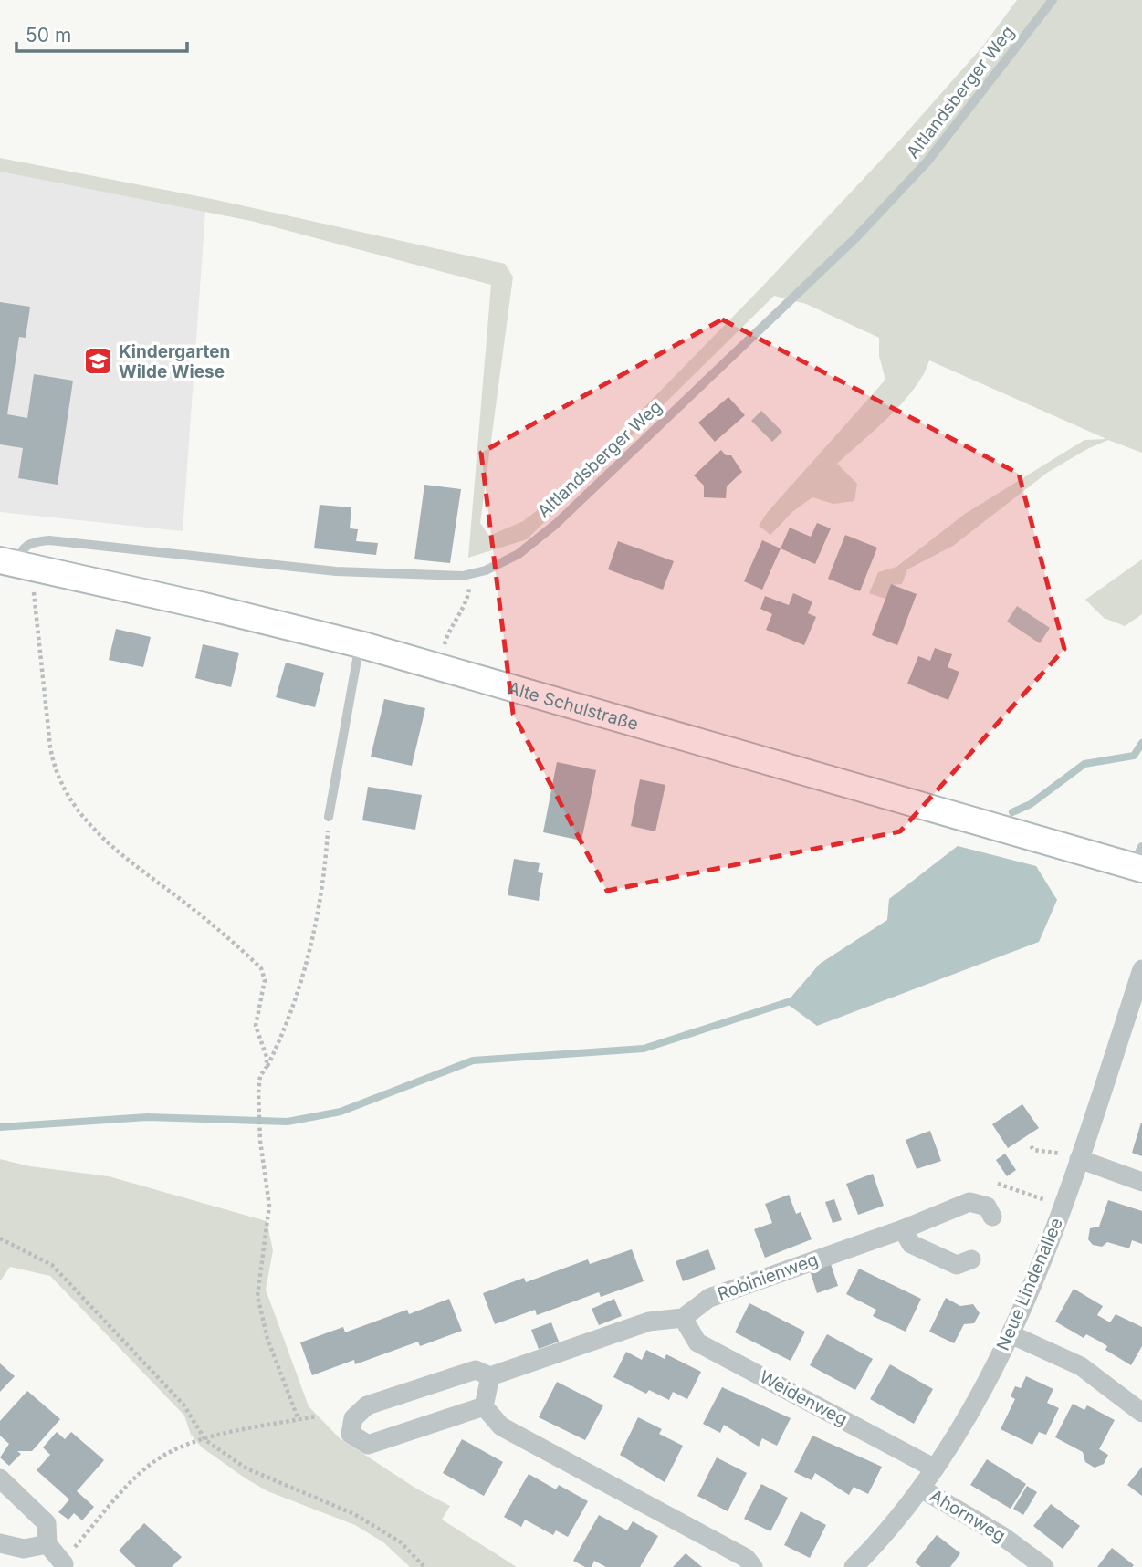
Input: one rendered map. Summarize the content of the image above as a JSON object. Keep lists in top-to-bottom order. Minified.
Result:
{"streets":{"street":["Alte Schulstraße","Robinienweg","Neue Lindenallee","Weidenweg","Ahornweg"],"lane":["Altlandsberger Weg"]},"crossings":[["Altlandsberger Weg","Alte Schulstraße"],["Robinienweg","Weidenweg"],["Neue Lindenallee","Weidenweg"],["Neue Lindenallee","Ahornweg"]],"places":{"school or university":["Kindergarten Wilde Wiese"]},"scale_bar":"50 m"}
